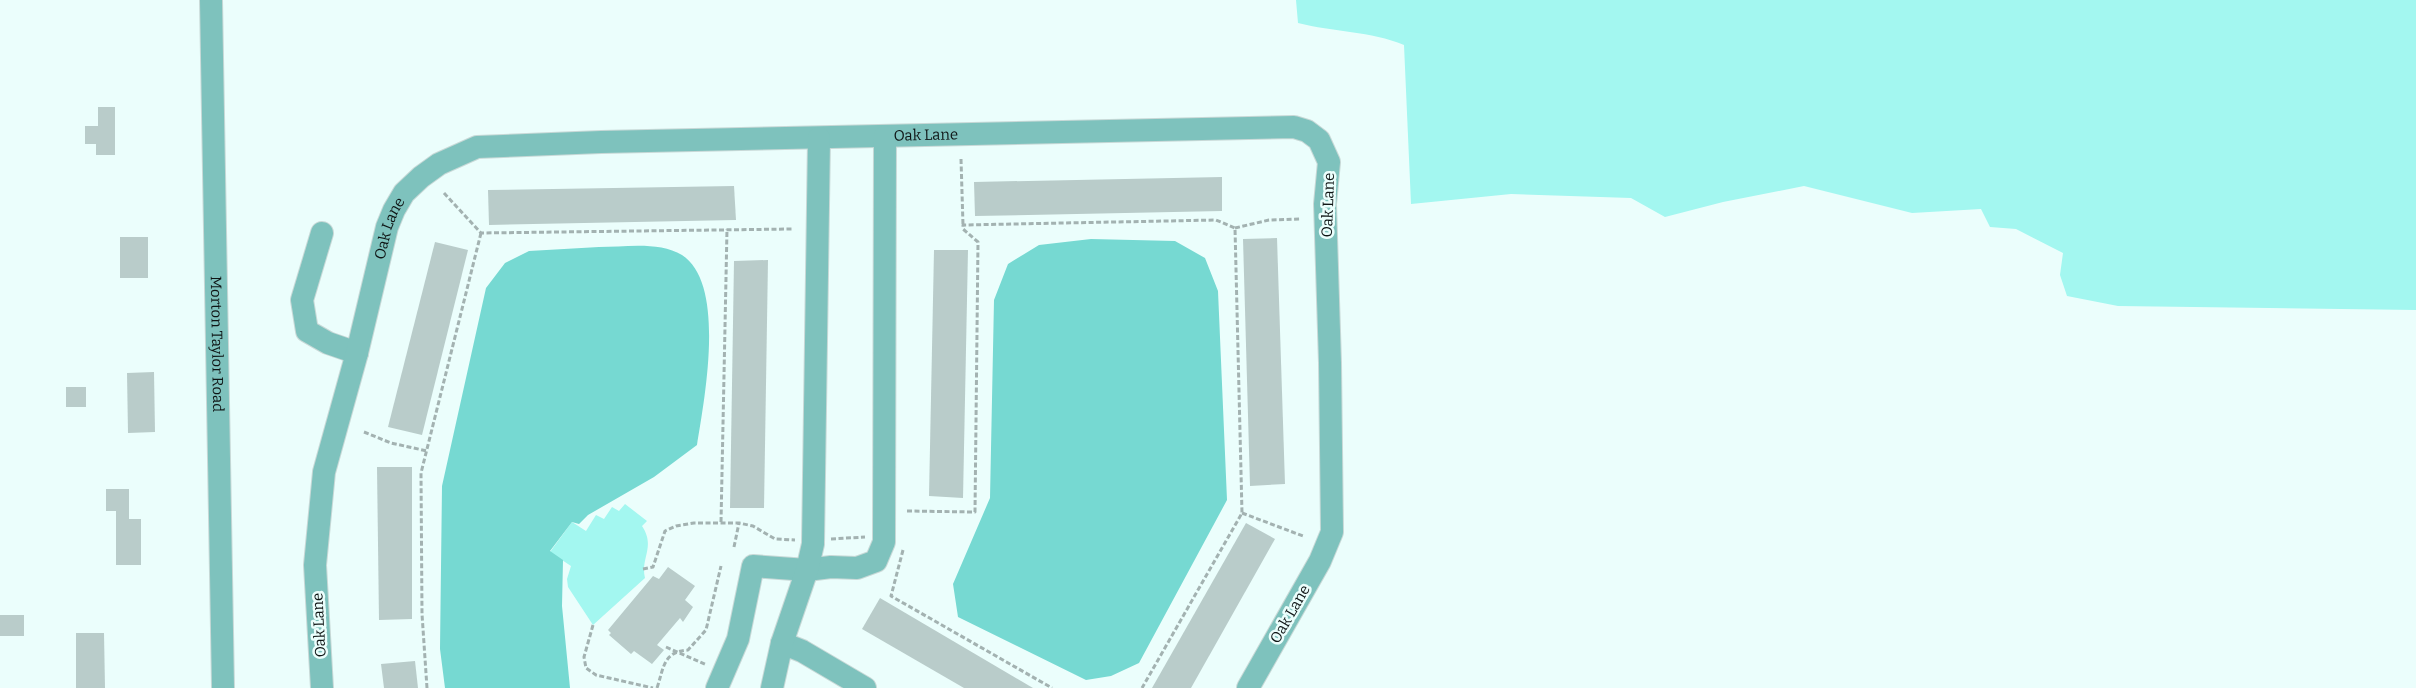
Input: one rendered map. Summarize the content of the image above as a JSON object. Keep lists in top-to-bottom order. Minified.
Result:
{"streets":{"street":["Oak Lane","Morton Taylor Road"]}}
